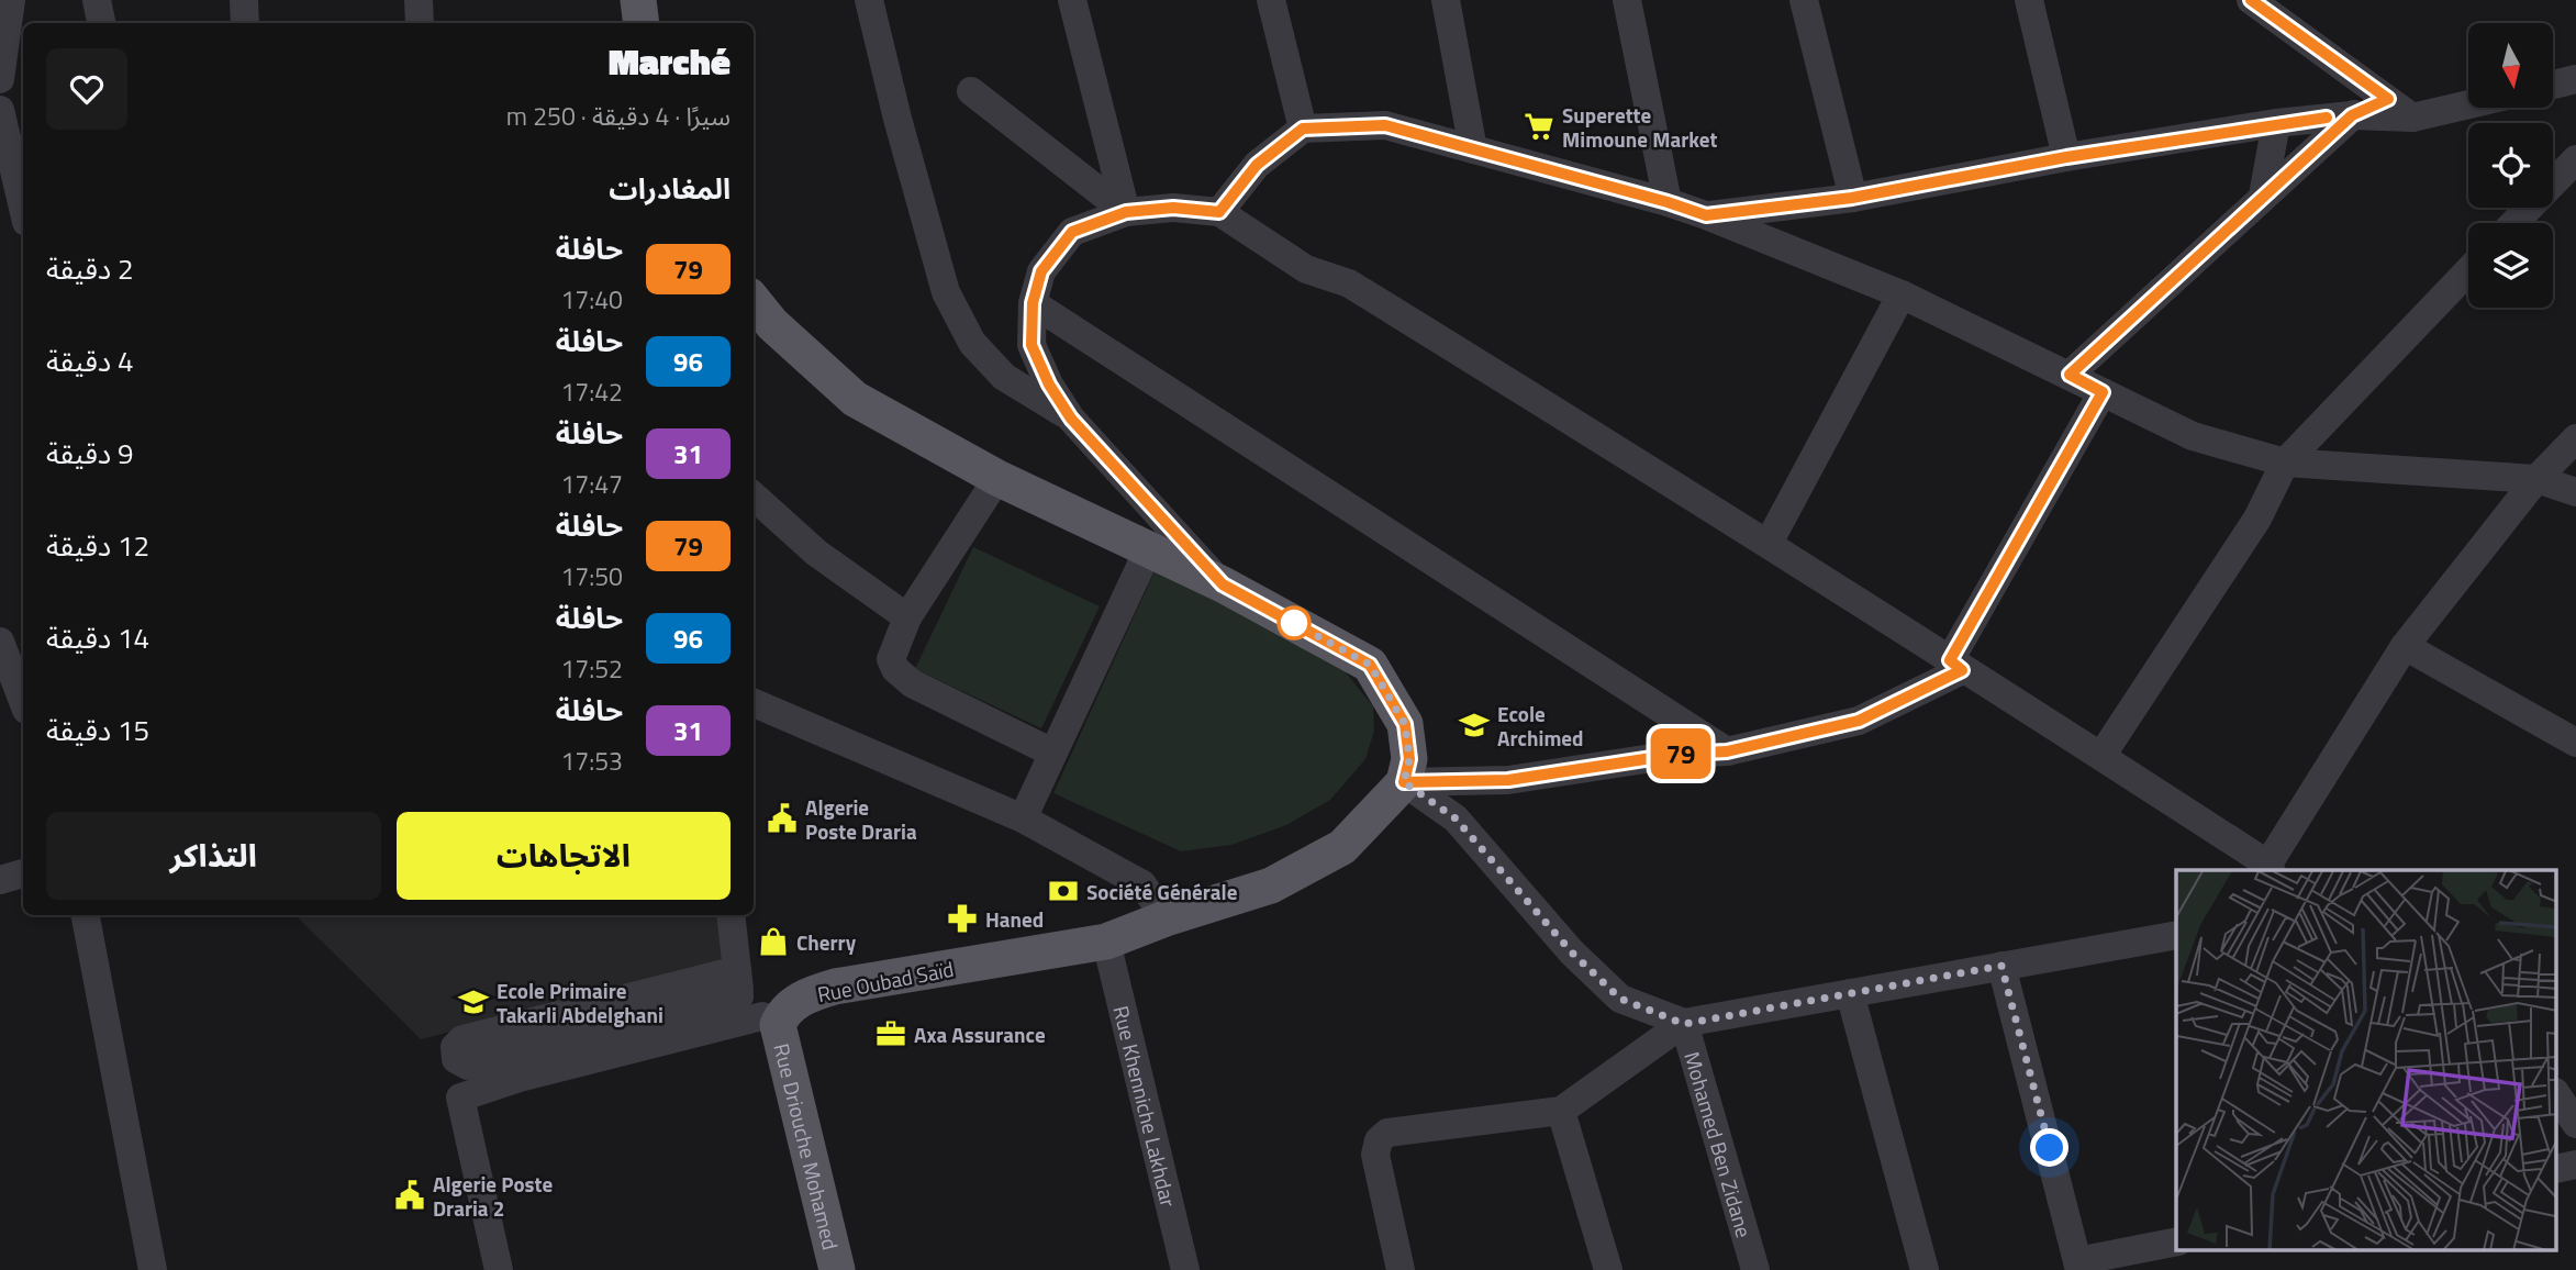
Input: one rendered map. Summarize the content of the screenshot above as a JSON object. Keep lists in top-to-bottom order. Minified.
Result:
{"streets":{"main road":["Rue Oubad Saïd","Rue Driouche Mohamed"],"street":["Rue Khenniche Lakhdar","Mohamed Ben Zidane"]},"crossings":[["Rue Oubad Saïd","Rue Khenniche Lakhdar"],["Rue Oubad Saïd","Mohamed Ben Zidane"],["Rue Oubad Saïd","Rue Driouche Mohamed"]],"places":{"supermarket":["Superette Mimoune Market"],"school or university":["Ecole Archimed","Ecole Primaire Takarli Abdelghani"],"public building":["Algerie Poste Draria","Algerie Poste Draria 2"],"bank":["Société Générale"],"pharmacy":["Haned"],"shop":["Cherry"],"office":["Axa Assurance"]},"lines":["bus line 79"],"north":"bottom","page":{"on_map":"79","heading":[["Marché","سيرًا · 4 دقيقة · 250 m"],"المغادرات"],"list":[{"mark":"79","name":"حافلة","note":"17:40","value":"2 دقيقة"},{"mark":"96","name":"حافلة","note":"17:42","value":"4 دقيقة"},{"mark":"31","name":"حافلة","note":"17:47","value":"9 دقيقة"},{"mark":"79","name":"حافلة","note":"17:50","value":"12 دقيقة"},{"mark":"96","name":"حافلة","note":"17:52","value":"14 دقيقة"},{"mark":"31","name":"حافلة","note":"17:53","value":"15 دقيقة"}],"buttons":["الاتجاهات","التذاكر"]}}
